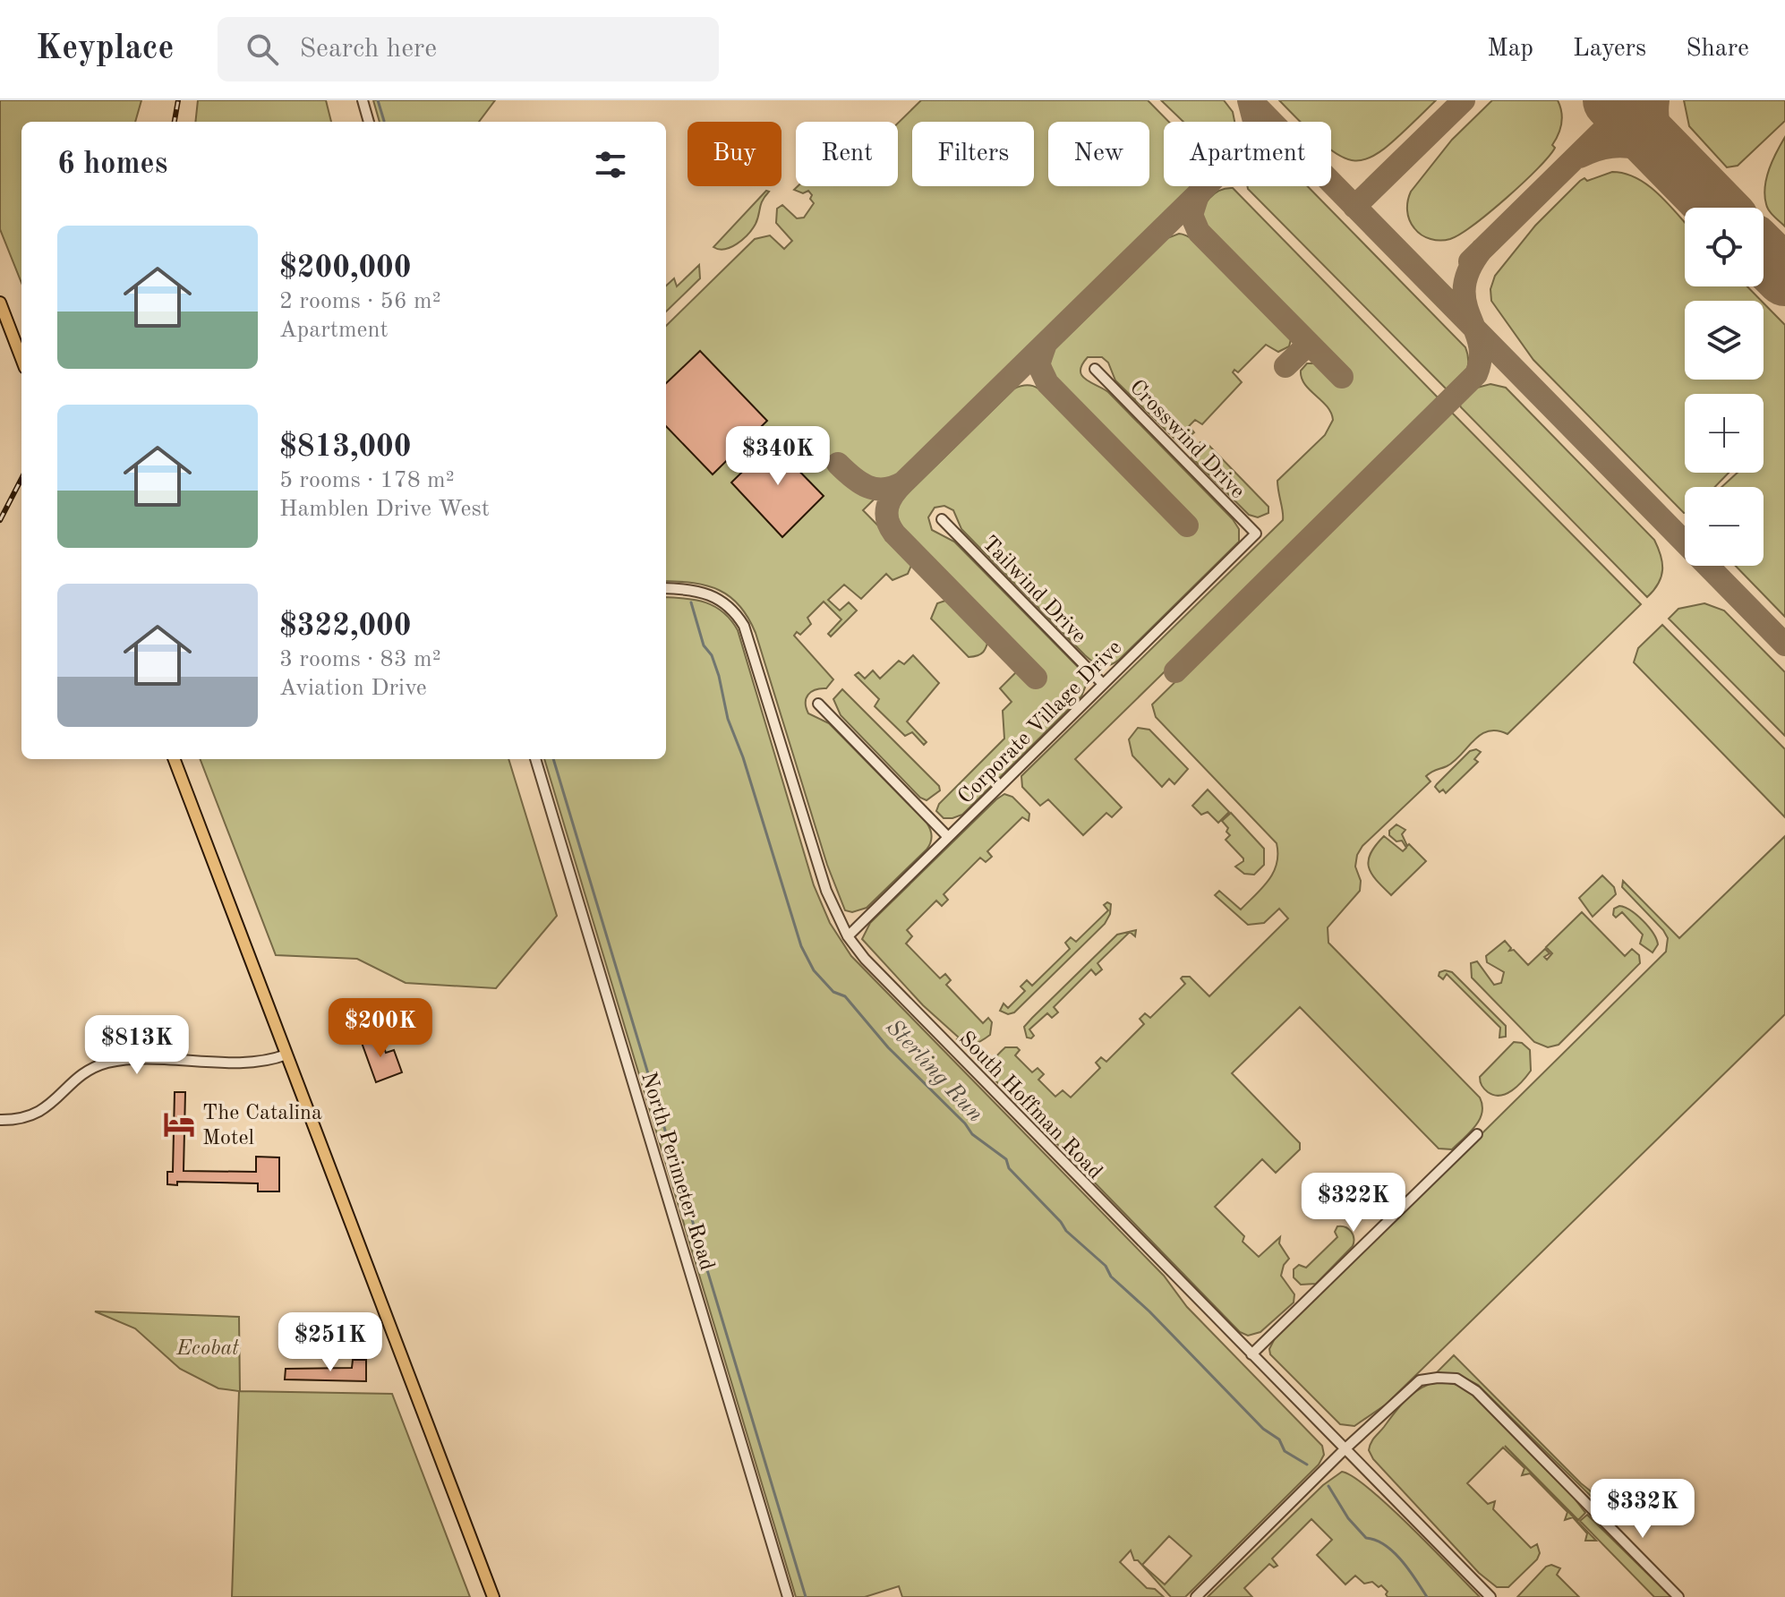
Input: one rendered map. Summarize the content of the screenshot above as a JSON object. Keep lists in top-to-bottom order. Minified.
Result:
{"streets":{"street":["Crosswind Drive","Tailwind Drive","Corporate Village Drive","South Hoffman Road","North Perimeter Road"]},"crossings":[["Crosswind Drive","Corporate Village Drive"],["Tailwind Drive","Corporate Village Drive"],["Corporate Village Drive","South Hoffman Road"]],"water":["Sterling Run"],"parks":["Ecobat"],"places":{"hotel":["The Catalina Motel"]},"page":{"header":"Keyplace","search":"Search here","nav":["Map","Layers","Share"],"chip":["Buy","Rent","Filters","New","Apartment"],"heading":"6 homes","map_buttons":["+","−"],"list":[{"name":"$200,000","note":"2 rooms · 56 m² · Apartment"},{"name":"$813,000","note":"5 rooms · 178 m² · Hamblen Drive West"},{"name":"$322,000","note":"3 rooms · 83 m² · Aviation Drive"}],"price":["$340K","$200K","$813K","$322K","$251K","$332K"]}}
